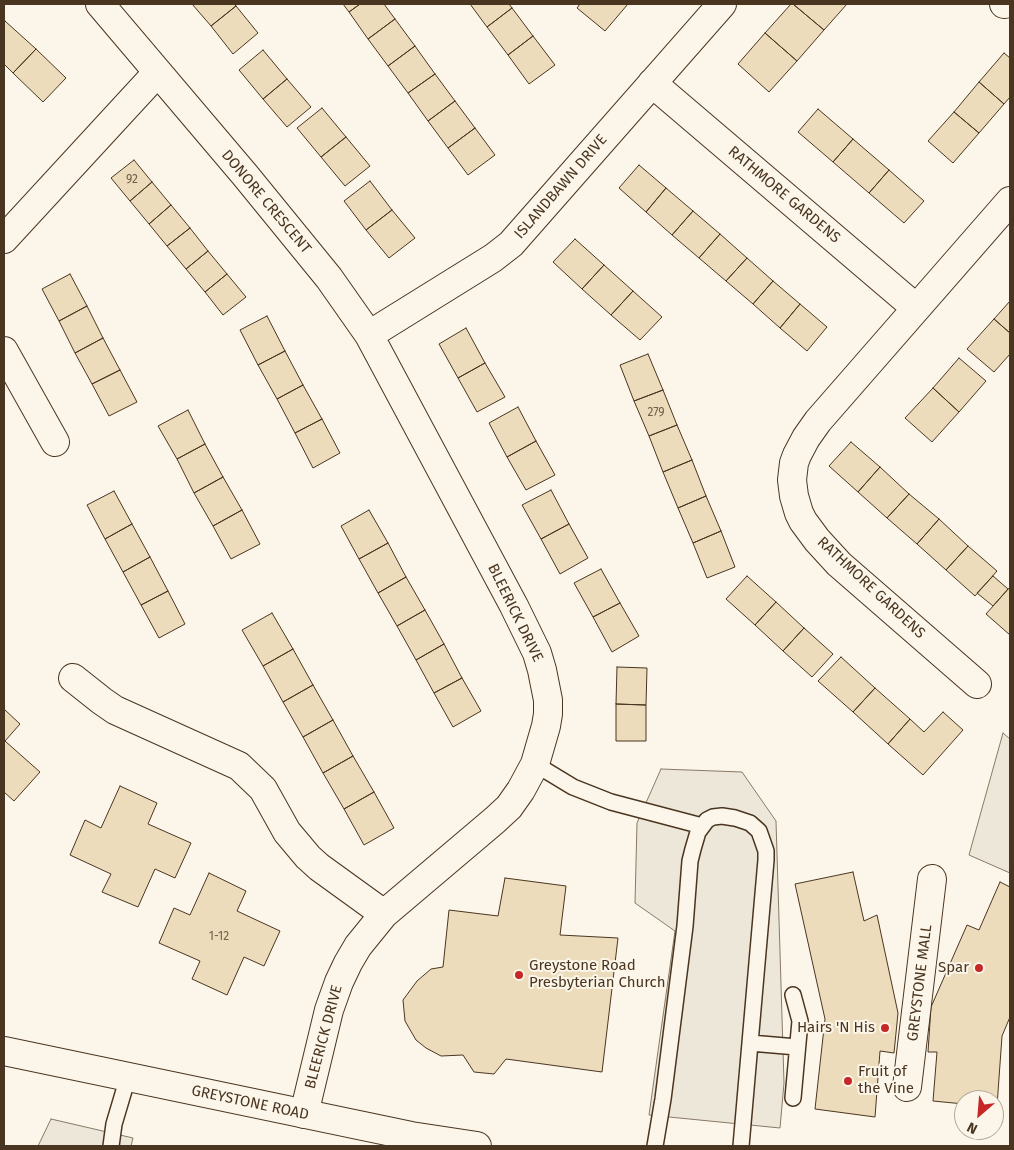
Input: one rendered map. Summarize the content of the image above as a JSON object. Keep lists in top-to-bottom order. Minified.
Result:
{"streets":{"street":["ISLANDBAWN DRIVE","RATHMORE GARDENS","DONORE CRESCENT","BLEERICK DRIVE","GREYSTONE MALL","GREYSTONE ROAD"]},"crossings":[["ISLANDBAWN DRIVE","RATHMORE GARDENS"],["ISLANDBAWN DRIVE","DONORE CRESCENT"],["ISLANDBAWN DRIVE","BLEERICK DRIVE"],["DONORE CRESCENT","BLEERICK DRIVE"],["BLEERICK DRIVE","GREYSTONE ROAD"]],"places":["Spar","Greystone Road Presbyterian Church","Hairs 'N His","Fruit of the Vine"],"house_numbers":["92","279","1-12"],"north":"bottom left"}
